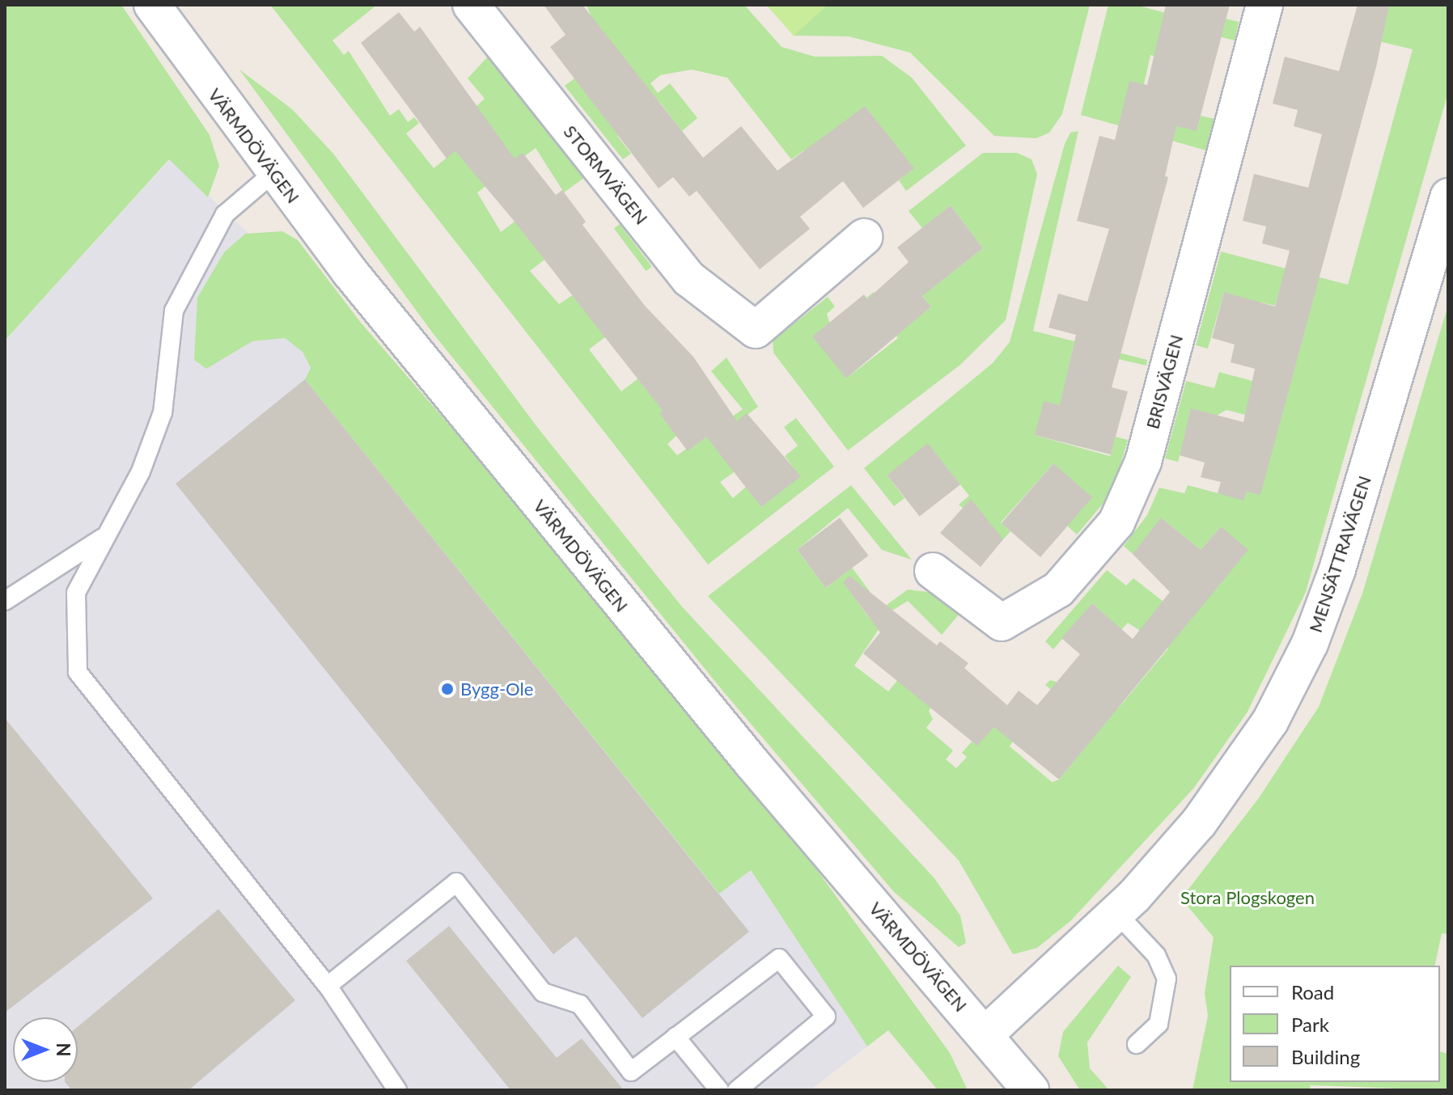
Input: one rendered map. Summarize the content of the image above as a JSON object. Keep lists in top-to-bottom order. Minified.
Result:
{"streets":{"street":["VÄRMDÖVÄGEN","STORMVÄGEN","BRISVÄGEN","MENSÄTTRAVÄGEN"]},"crossings":[["VÄRMDÖVÄGEN","MENSÄTTRAVÄGEN"]],"parks":["Stora Plogskogen"],"places":["Bygg-Ole"],"legend":["Road","Park","Building"],"north":"right"}
